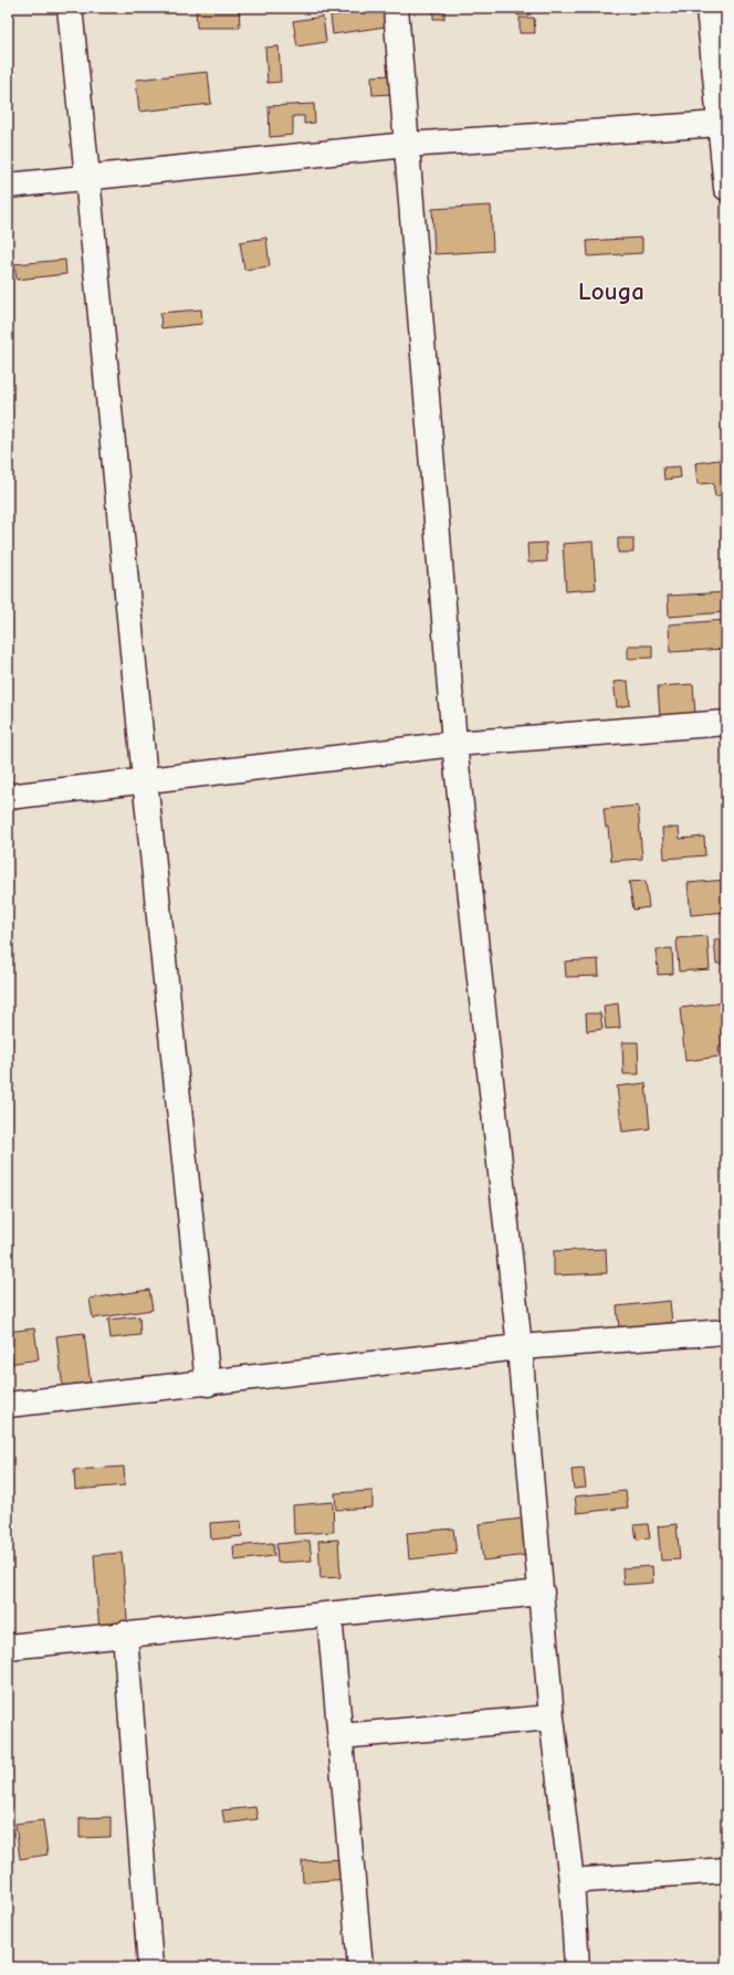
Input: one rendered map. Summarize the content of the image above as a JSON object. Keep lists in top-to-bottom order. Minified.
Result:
{"districts":["Louga"]}
